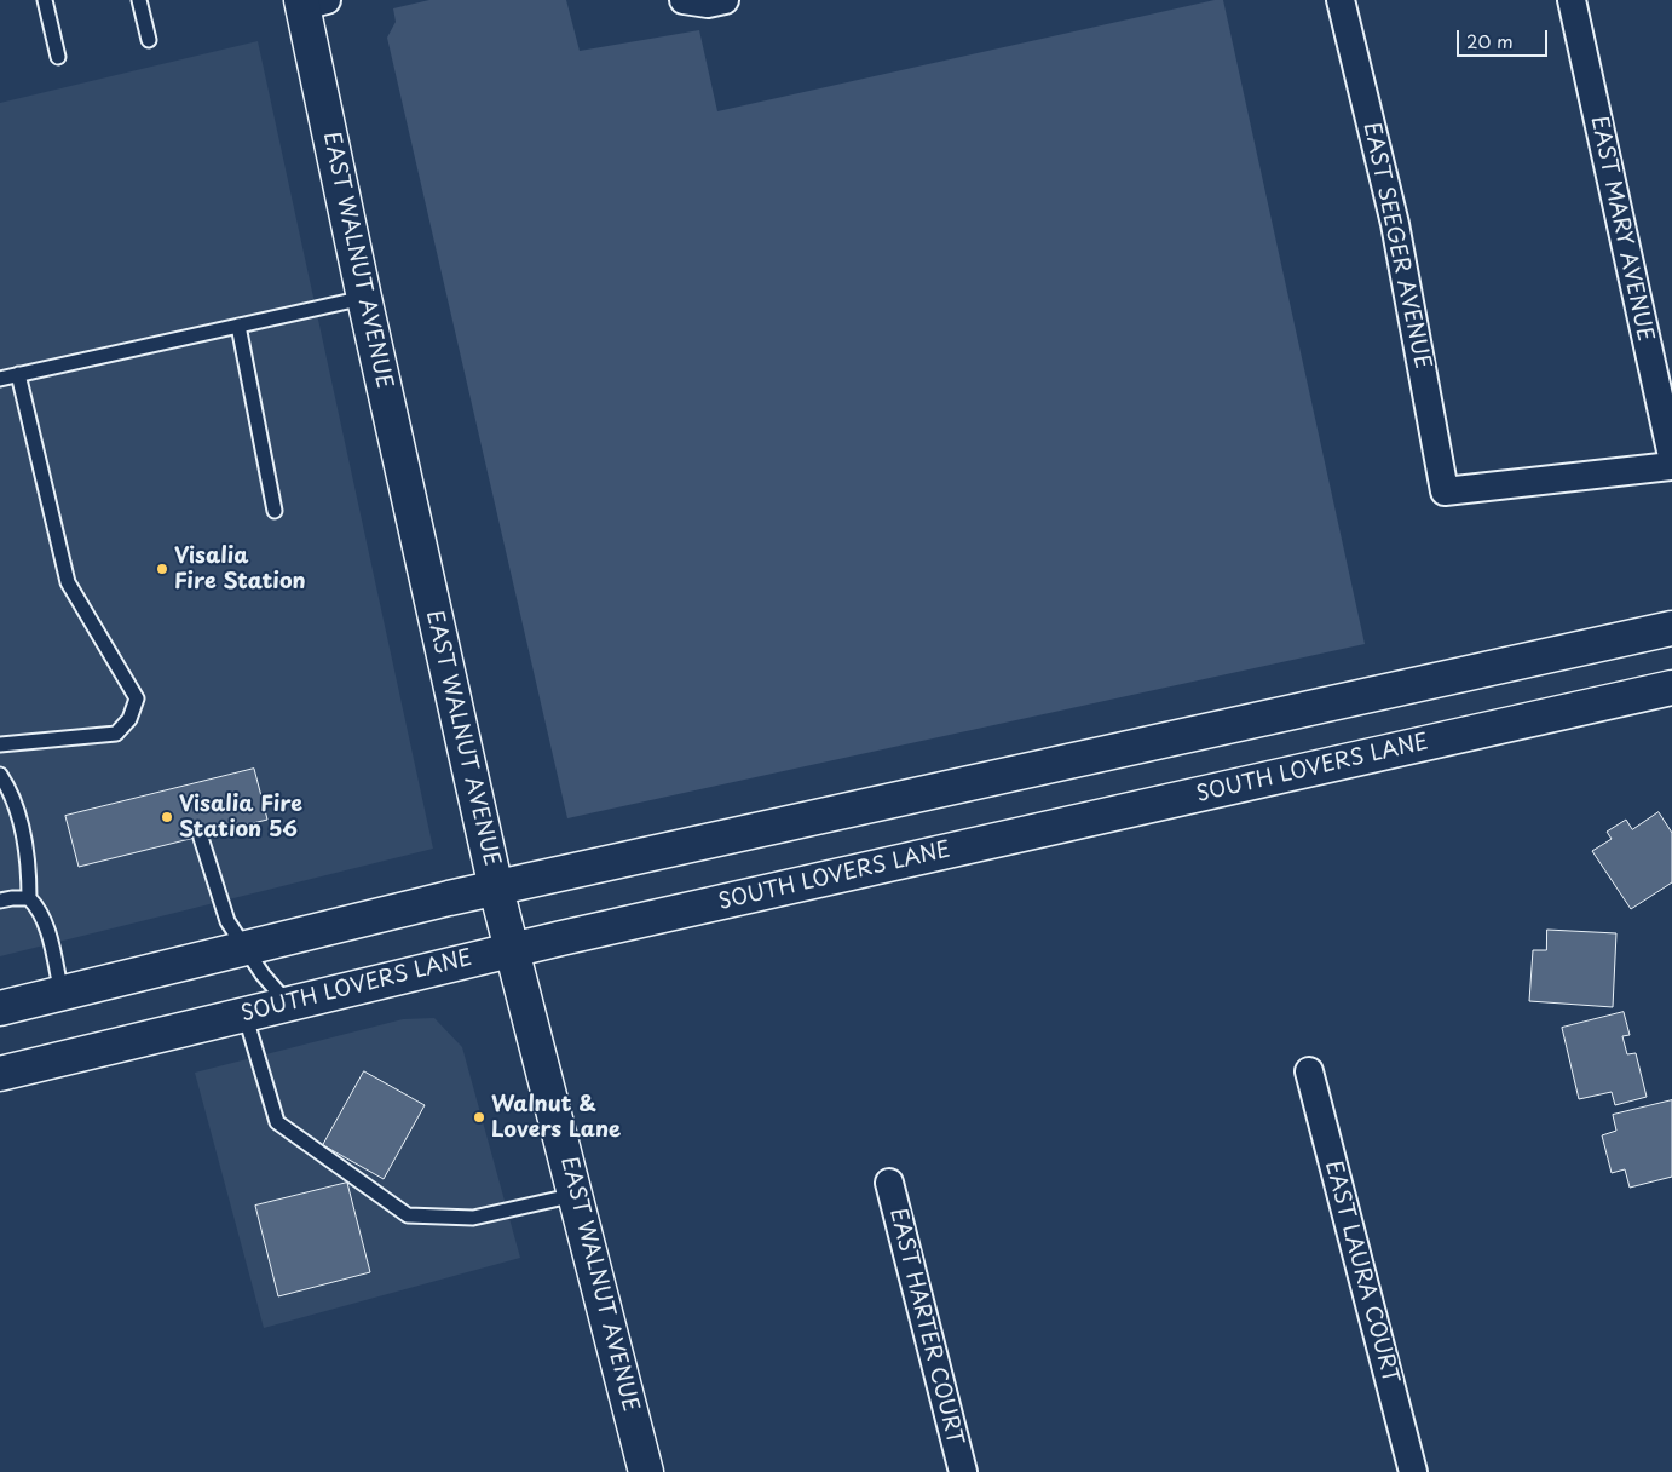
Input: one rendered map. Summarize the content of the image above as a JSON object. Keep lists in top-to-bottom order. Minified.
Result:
{"streets":{"main road":["EAST WALNUT AVENUE","SOUTH LOVERS LANE"],"street":["EAST MARY AVENUE","EAST SEEGER AVENUE","EAST LAURA COURT","EAST HARTER COURT"]},"crossings":[["EAST WALNUT AVENUE","SOUTH LOVERS LANE"]],"places":["Visalia Fire Station","Visalia Fire Station 56","Walnut & Lovers Lane"],"scale_bar":"20 m"}
